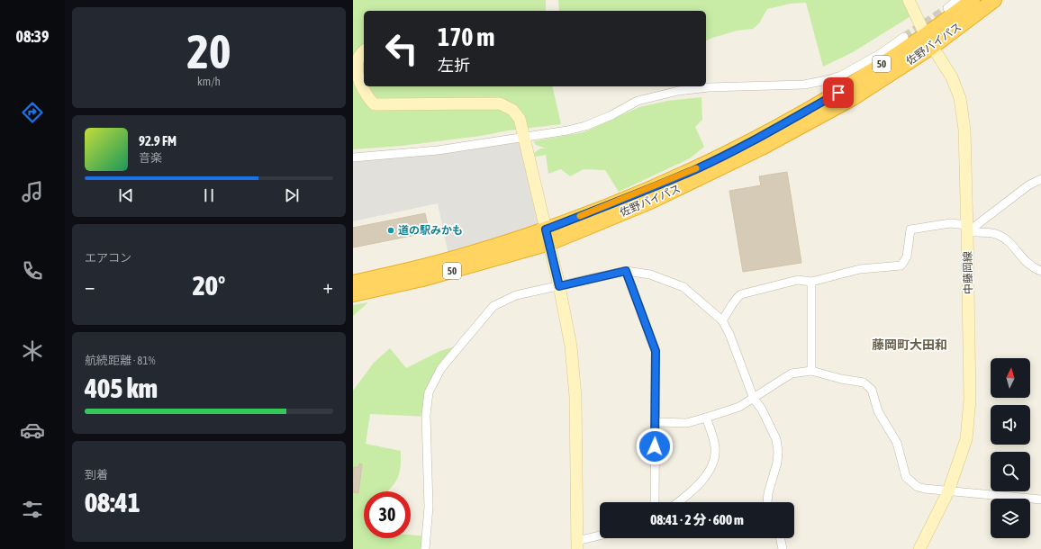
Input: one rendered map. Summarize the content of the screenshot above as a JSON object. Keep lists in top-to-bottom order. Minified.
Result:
{"streets":{"highway":["佐野バイパス","50"],"street":["中藤岡線"]},"crossings":[["佐野バイパス","中藤岡線"]],"districts":["藤岡町大田和"],"places":["道の駅みかも"],"north":"top","page":{"tabs":"08:39","tile":[["20","km/h"],"エアコン",["航続距離 · 81%","405 km"],["到着","08:41"]],"turn":["170 m","左折"],"song":["92.9 FM","音楽"],"heat":["−","20°","+"],"limit":"30","trip":"08:41 · 2 分 · 600 m"}}
